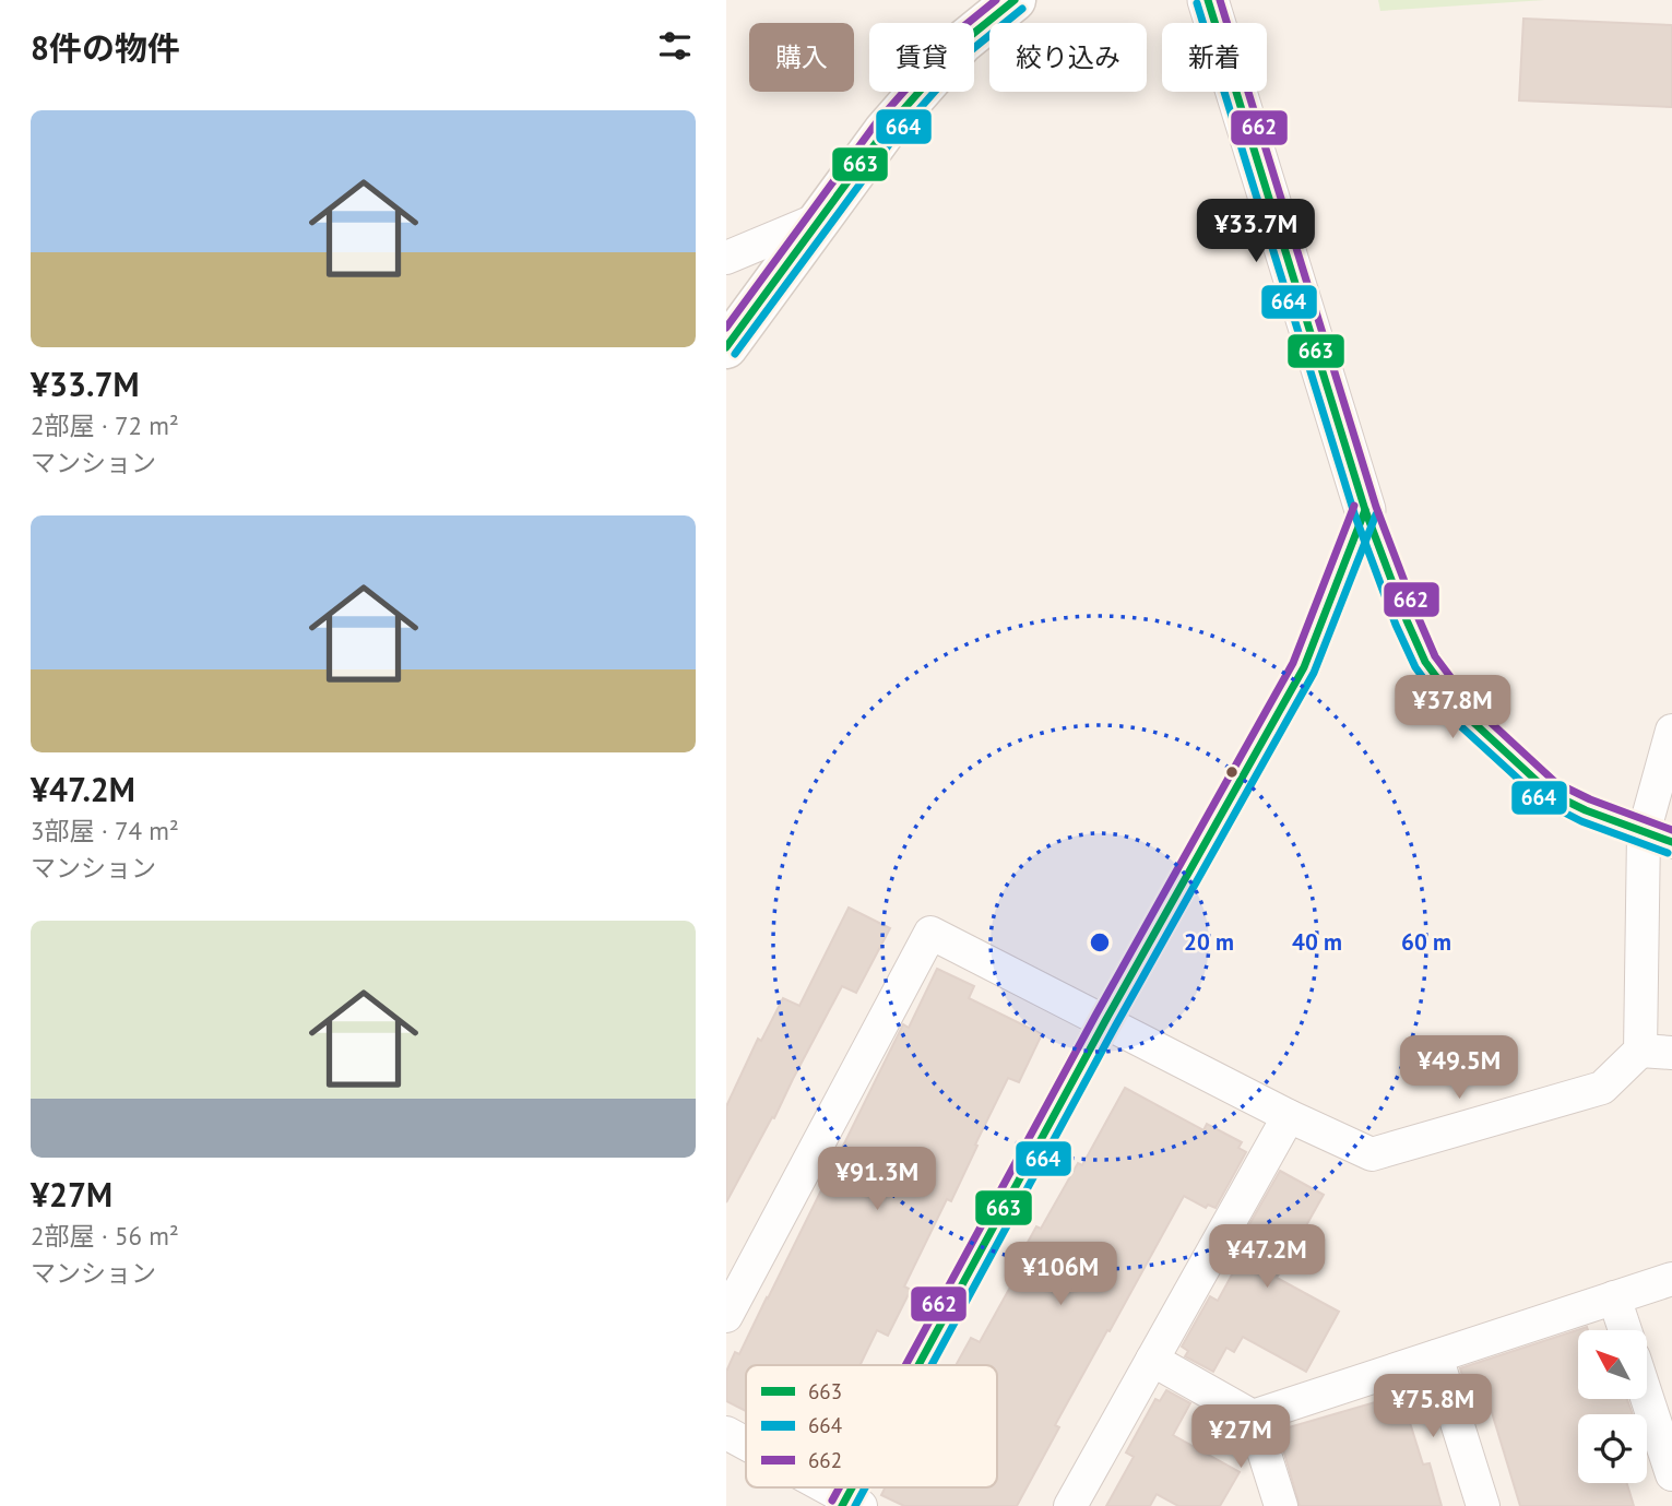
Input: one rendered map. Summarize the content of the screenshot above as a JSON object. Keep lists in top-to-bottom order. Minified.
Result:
{"lines":["transit line 663","transit line 662","transit line 664"],"legend":["663","664","662"],"north":"top left","page":{"heading":"8件の物件","chip":["購入","賃貸","絞り込み","新着"],"list":[{"name":"¥33.7M","note":"2部屋 · 72 m² · マンション"},{"name":"¥47.2M","note":"3部屋 · 74 m² · マンション"},{"name":"¥27M","note":"2部屋 · 56 m² · マンション"}],"price":["¥33.7M","¥37.8M","¥49.5M","¥91.3M","¥47.2M","¥106M","¥75.8M","¥27M"]},"rings":["20 m","40 m","60 m"]}
